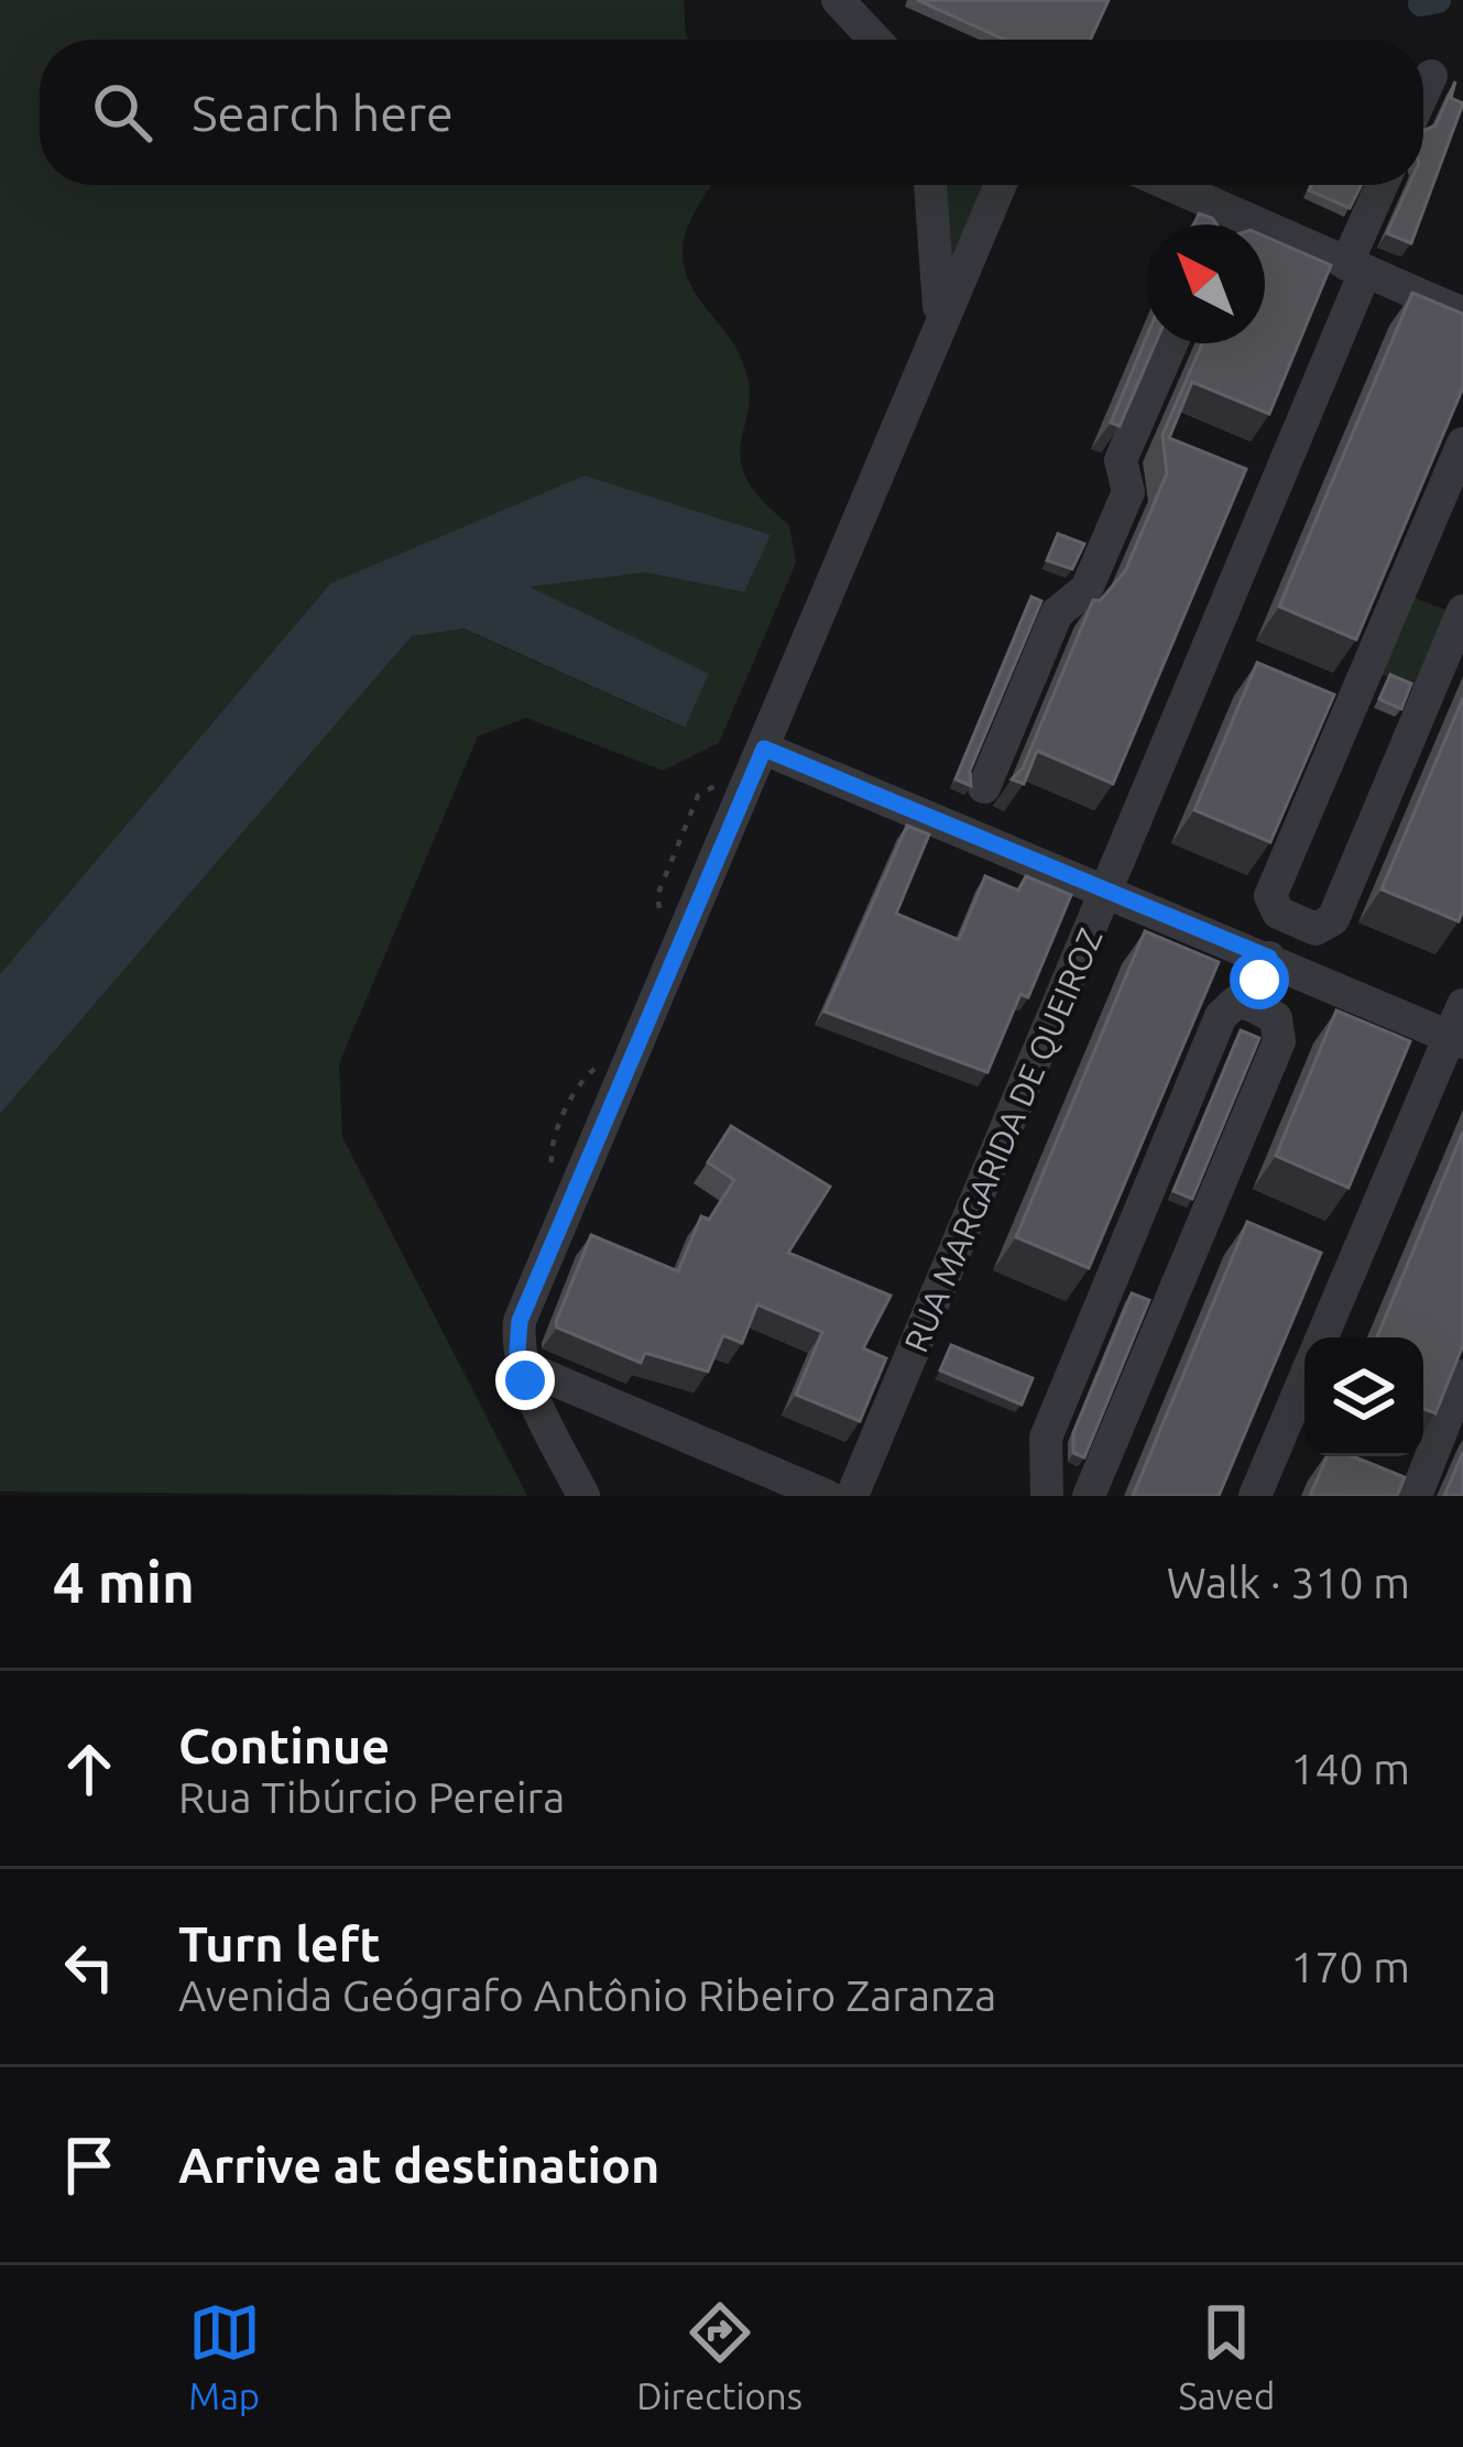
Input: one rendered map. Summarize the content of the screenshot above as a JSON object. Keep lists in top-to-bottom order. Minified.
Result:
{"streets":{"street":["RUA MARGARIDA DE QUEIROZ"]},"north":"top left","page":{"search":"Search here","heading":["4 min","Walk · 310 m"],"list":[["Continue","Rua Tibúrcio Pereira","140 m"],["Turn left","Avenida Geógrafo Antônio Ribeiro Zaranza","170 m"],"Arrive at destination"],"nav":["Map","Directions","Saved"]}}
